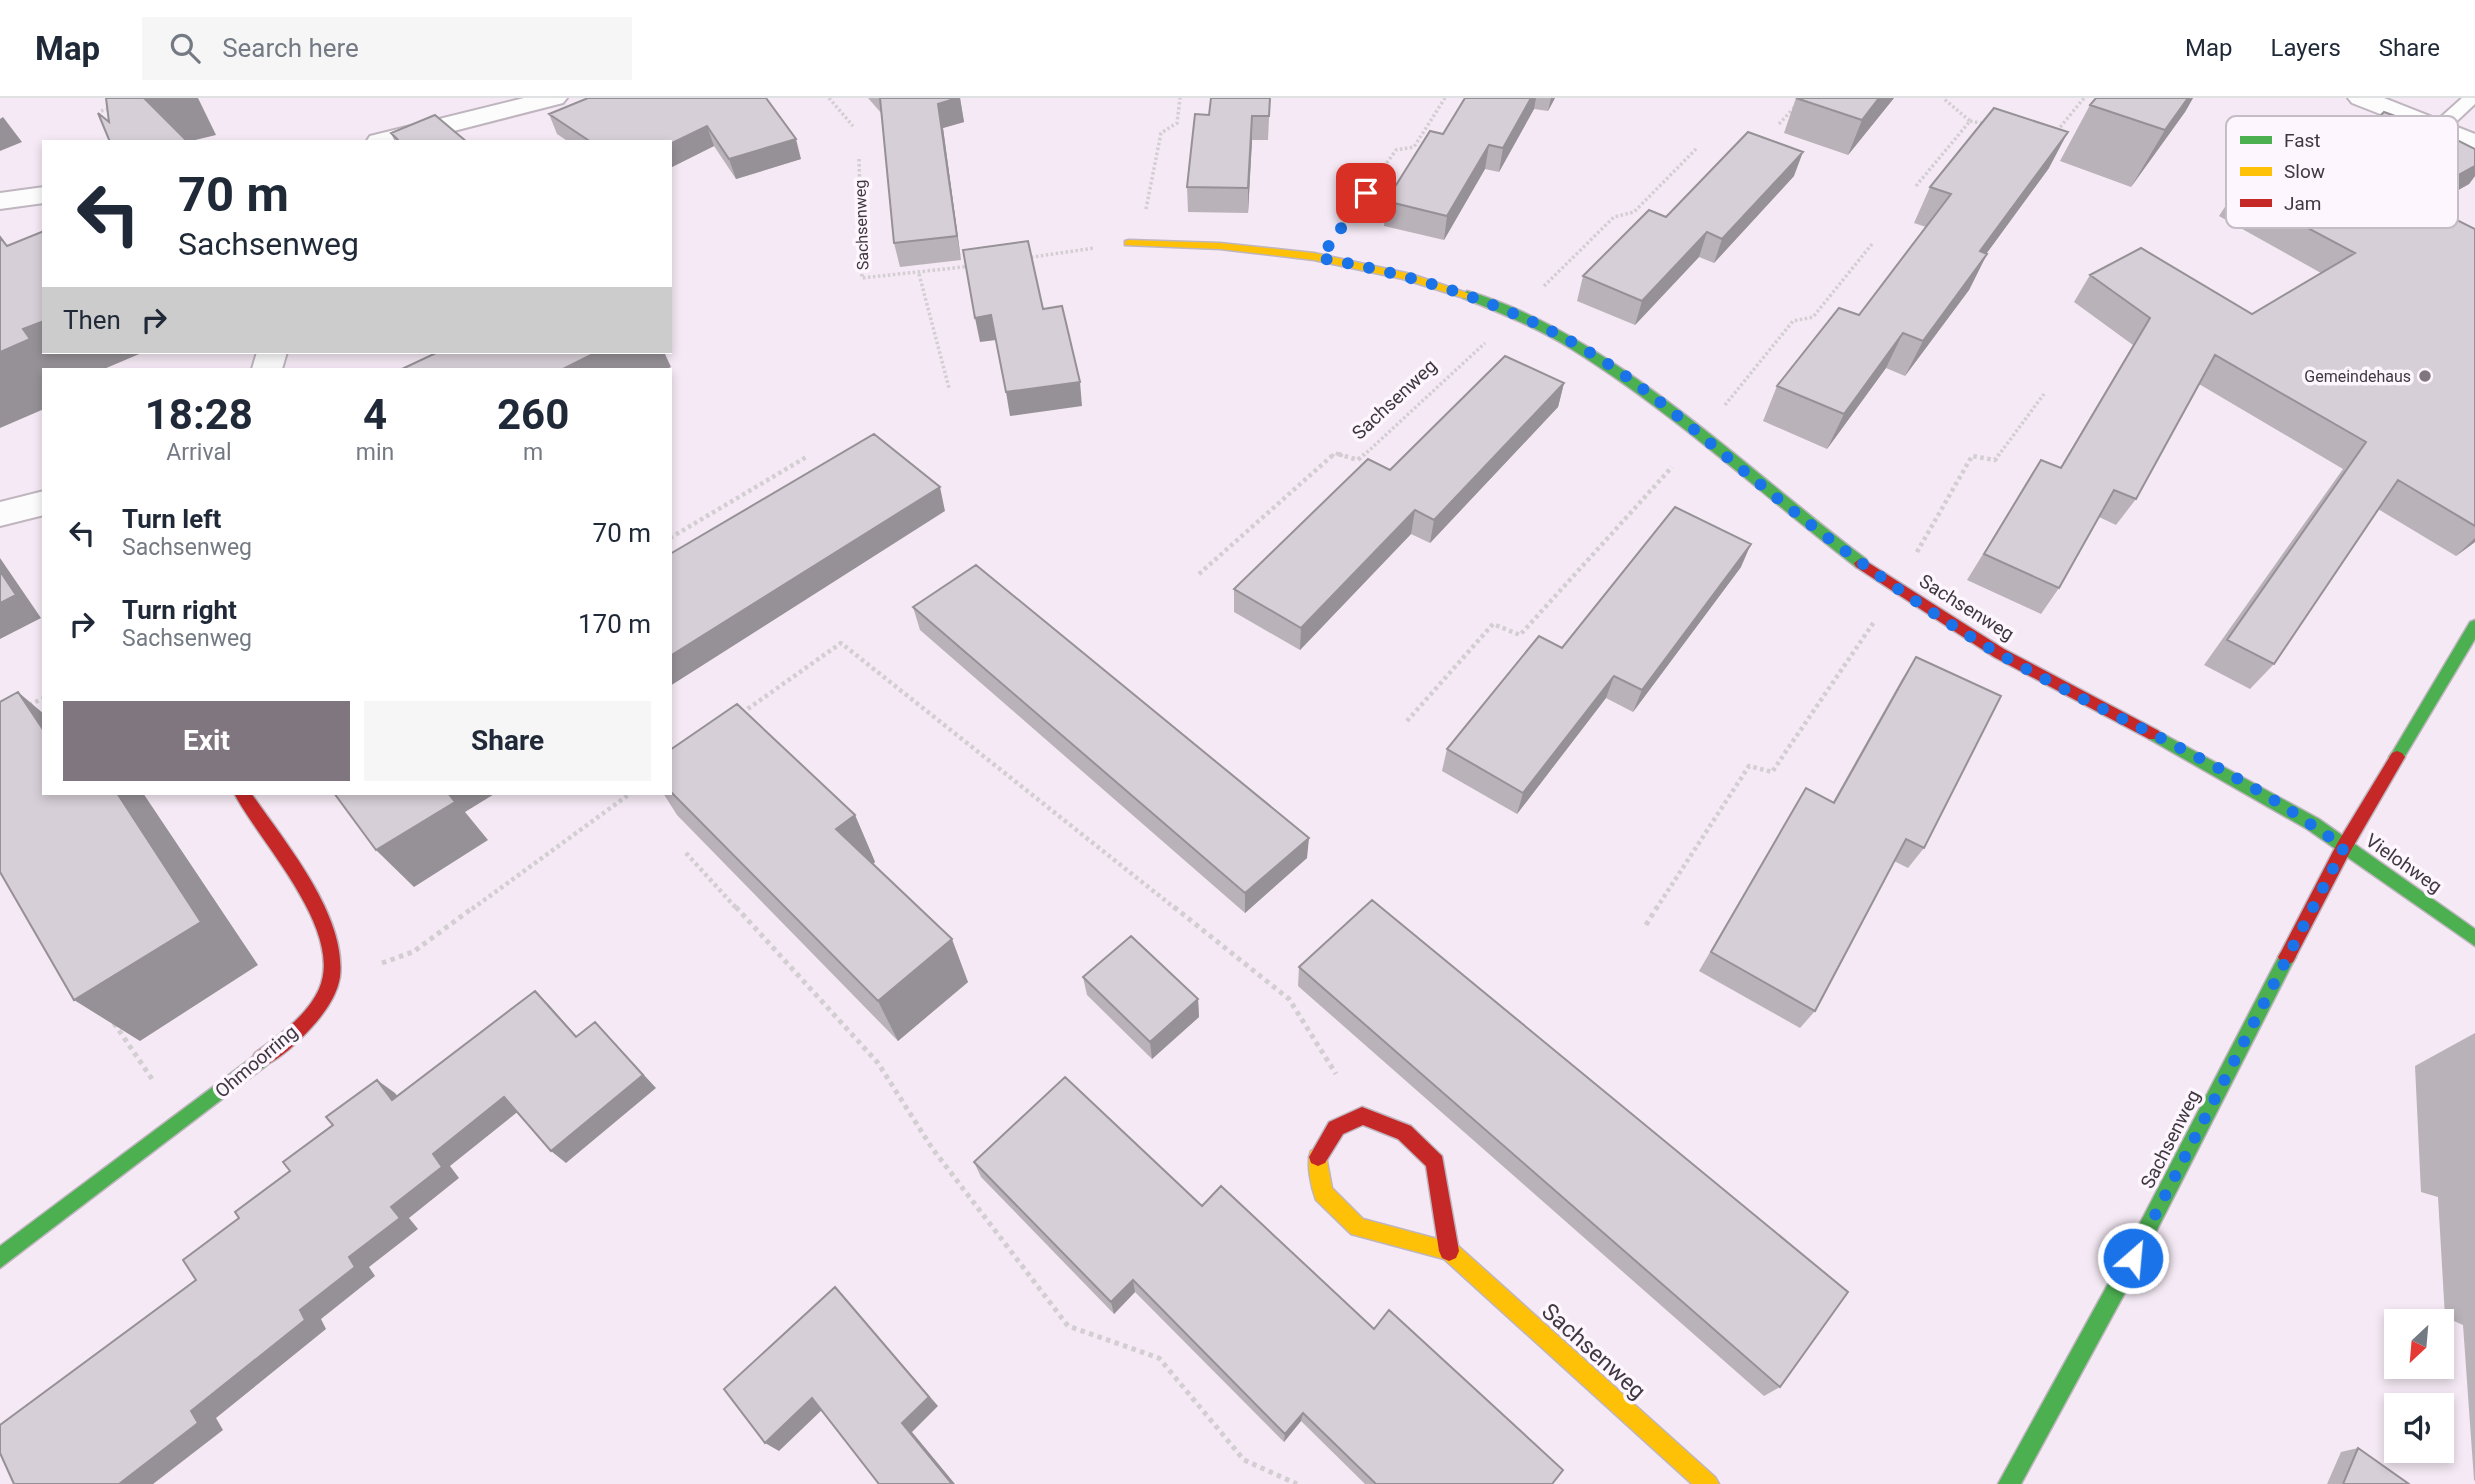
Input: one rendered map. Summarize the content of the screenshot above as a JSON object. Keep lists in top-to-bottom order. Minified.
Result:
{"streets":{"street":["Sachsenweg","Vielohweg","Ohmoorring"]},"crossings":[["Sachsenweg","Vielohweg"]],"places":["Gemeindehaus"],"legend":["Fast","Slow","Jam"],"north":"bottom left","page":{"header":"Map","search":"Search here","nav":["Map","Layers","Share"],"turn":["70 m","Sachsenweg"],"then":"Then","eta":["18:28","Arrival","4","min","260","m"],"list":[{"name":"Turn left","note":"Sachsenweg","value":"70 m"},{"name":"Turn right","note":"Sachsenweg","value":"170 m"}],"buttons":["Exit","Share"]}}
